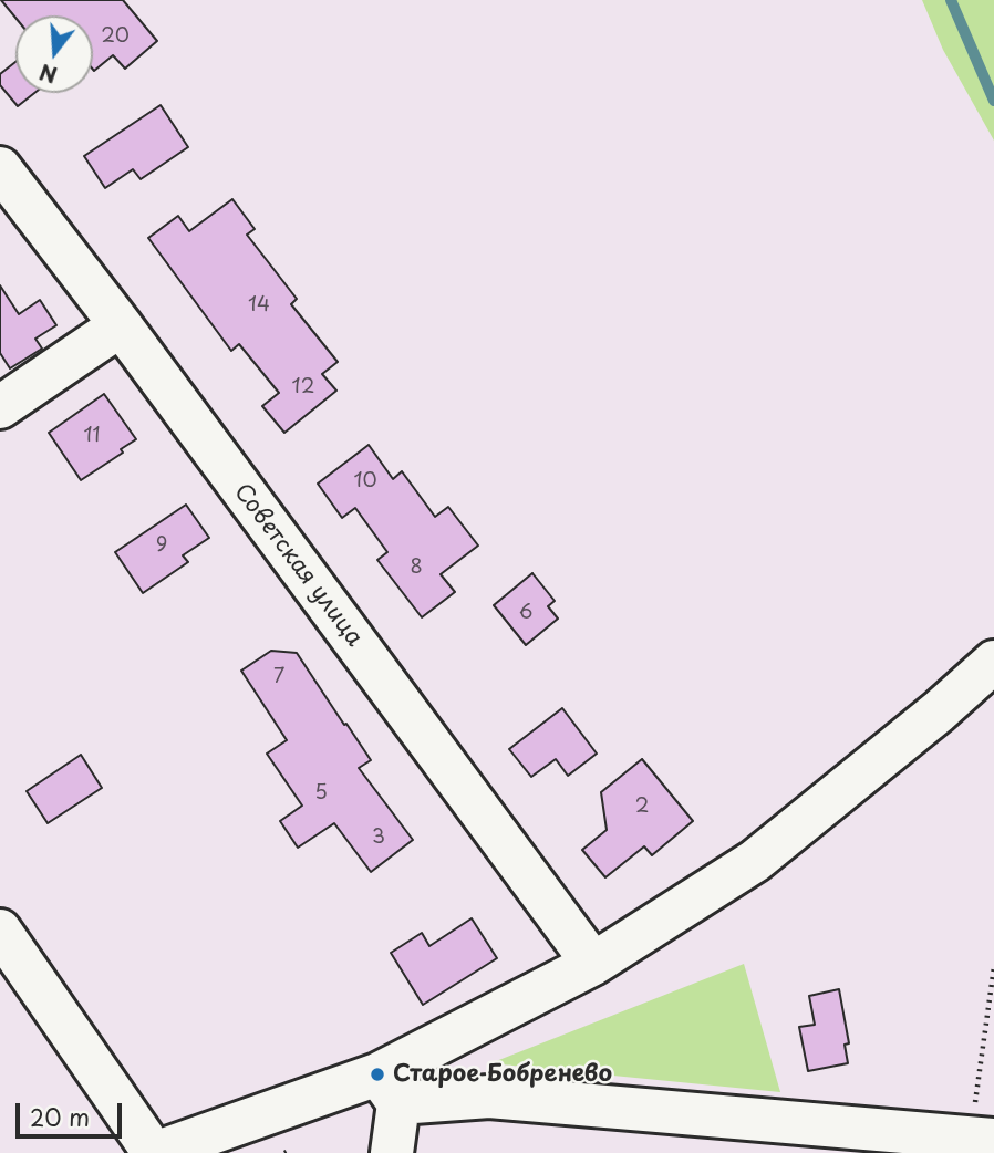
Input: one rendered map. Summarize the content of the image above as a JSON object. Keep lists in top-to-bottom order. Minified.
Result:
{"streets":{"street":["Советская улица"]},"places":["Старое Бобренево"],"house_numbers":["20","14","12","11","10","9","8","6","7","5","2","3"],"scale_bar":"20 m","north":"bottom"}
